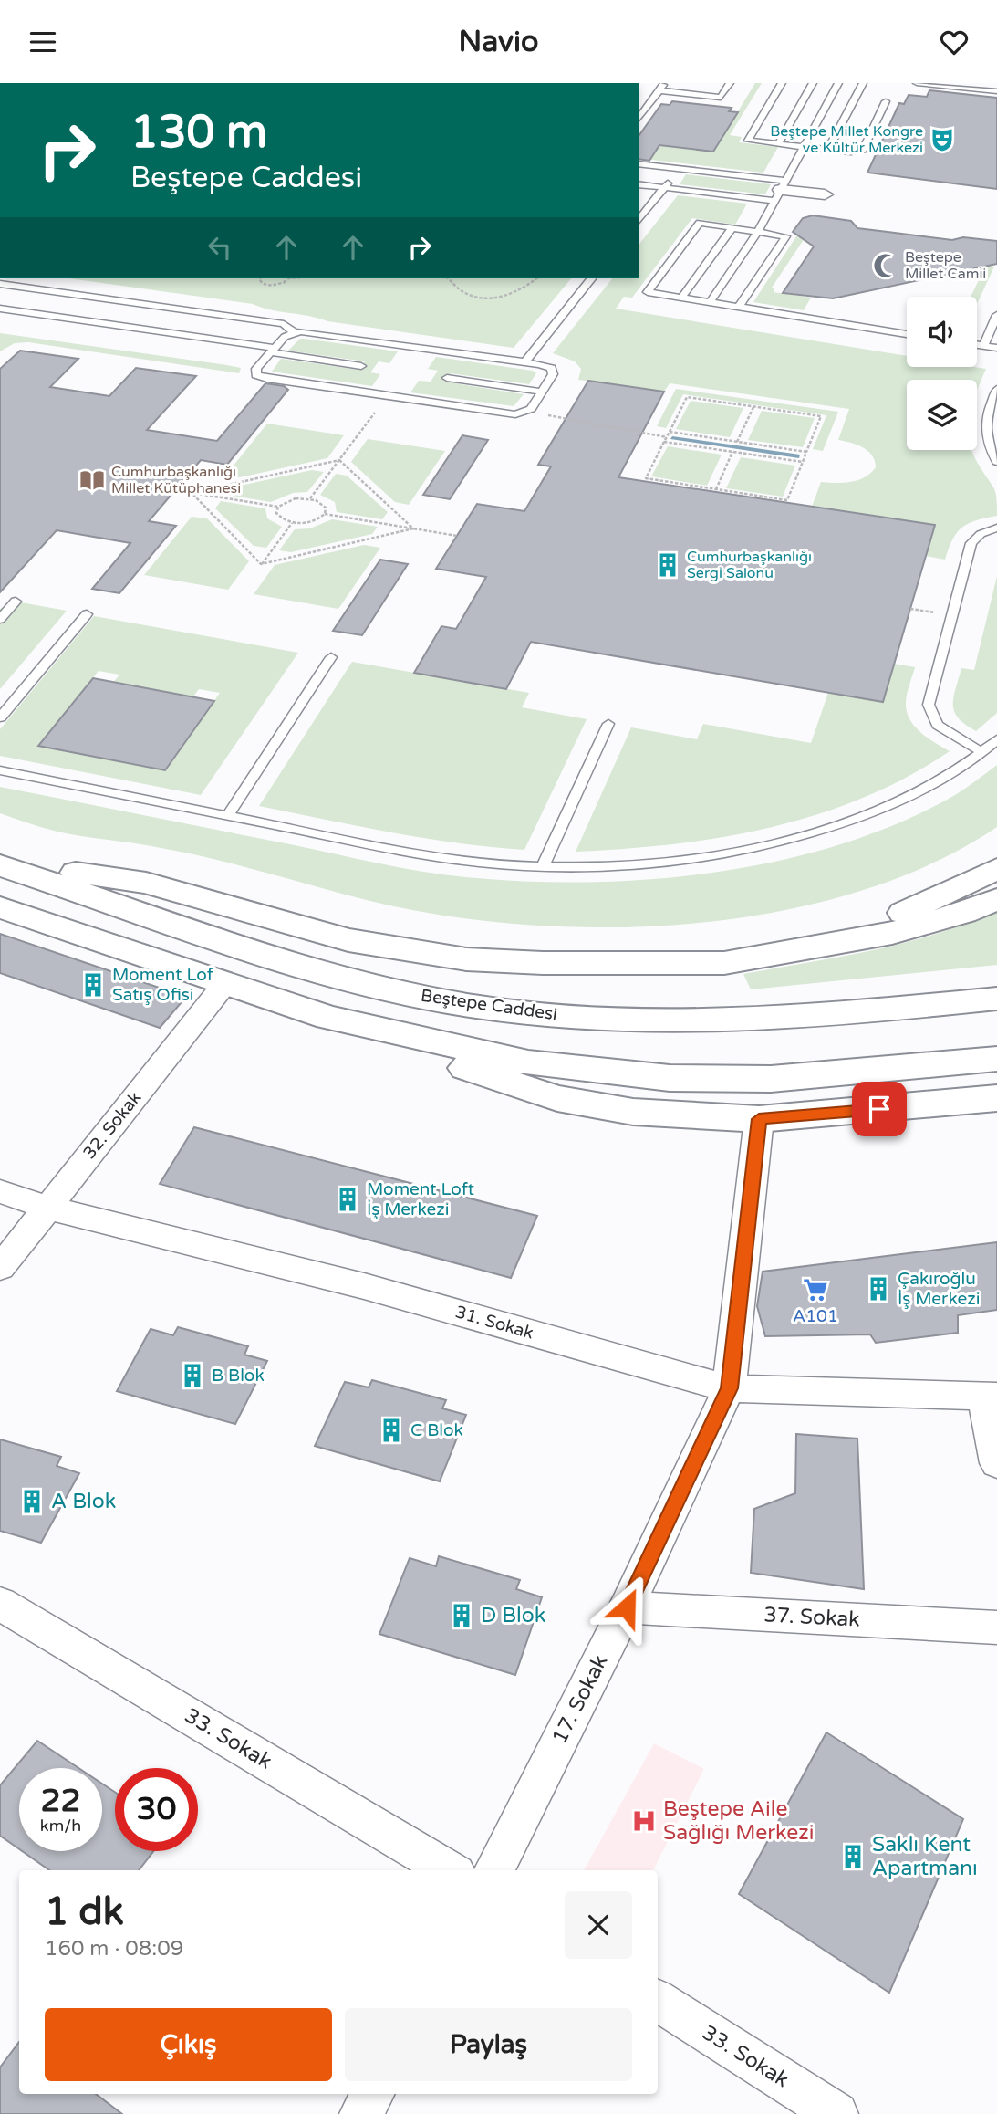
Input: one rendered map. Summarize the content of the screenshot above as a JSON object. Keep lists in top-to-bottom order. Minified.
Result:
{"streets":{"main road":["Beştepe Caddesi"],"street":["32. Sokak","31. Sokak","37. Sokak","17. Sokak","33. Sokak"]},"crossings":[["32. Sokak","31. Sokak"],["31. Sokak","17. Sokak"],["37. Sokak","17. Sokak"]],"places":{"theatre":["Beştepe Millet Kongre ve Kültür Merkezi"],"mosque":["Beştepe Millet Camii"],"library":["Cumhurbaşkanlığı Millet Kütüphanesi"],"building":["Cumhurbaşkanlığı Sergi Salonu","Moment Lof Satış Ofisi","Moment Loft İş Merkezi","Çakıroğlu İş Merkezi","B Blok","C Blok","A Blok","D Blok","Saklı Kent Apartmanı"],"supermarket":["A101"],"hospital":["Beştepe Aile Sağlığı Merkezi"]},"page":{"header":"Navio","turn":["130 m","Beştepe Caddesi"],"speed":"22 km/h","limit":"30","heading":["1 dk","160 m · 08:09"],"buttons":["Çıkış","Paylaş"]}}
